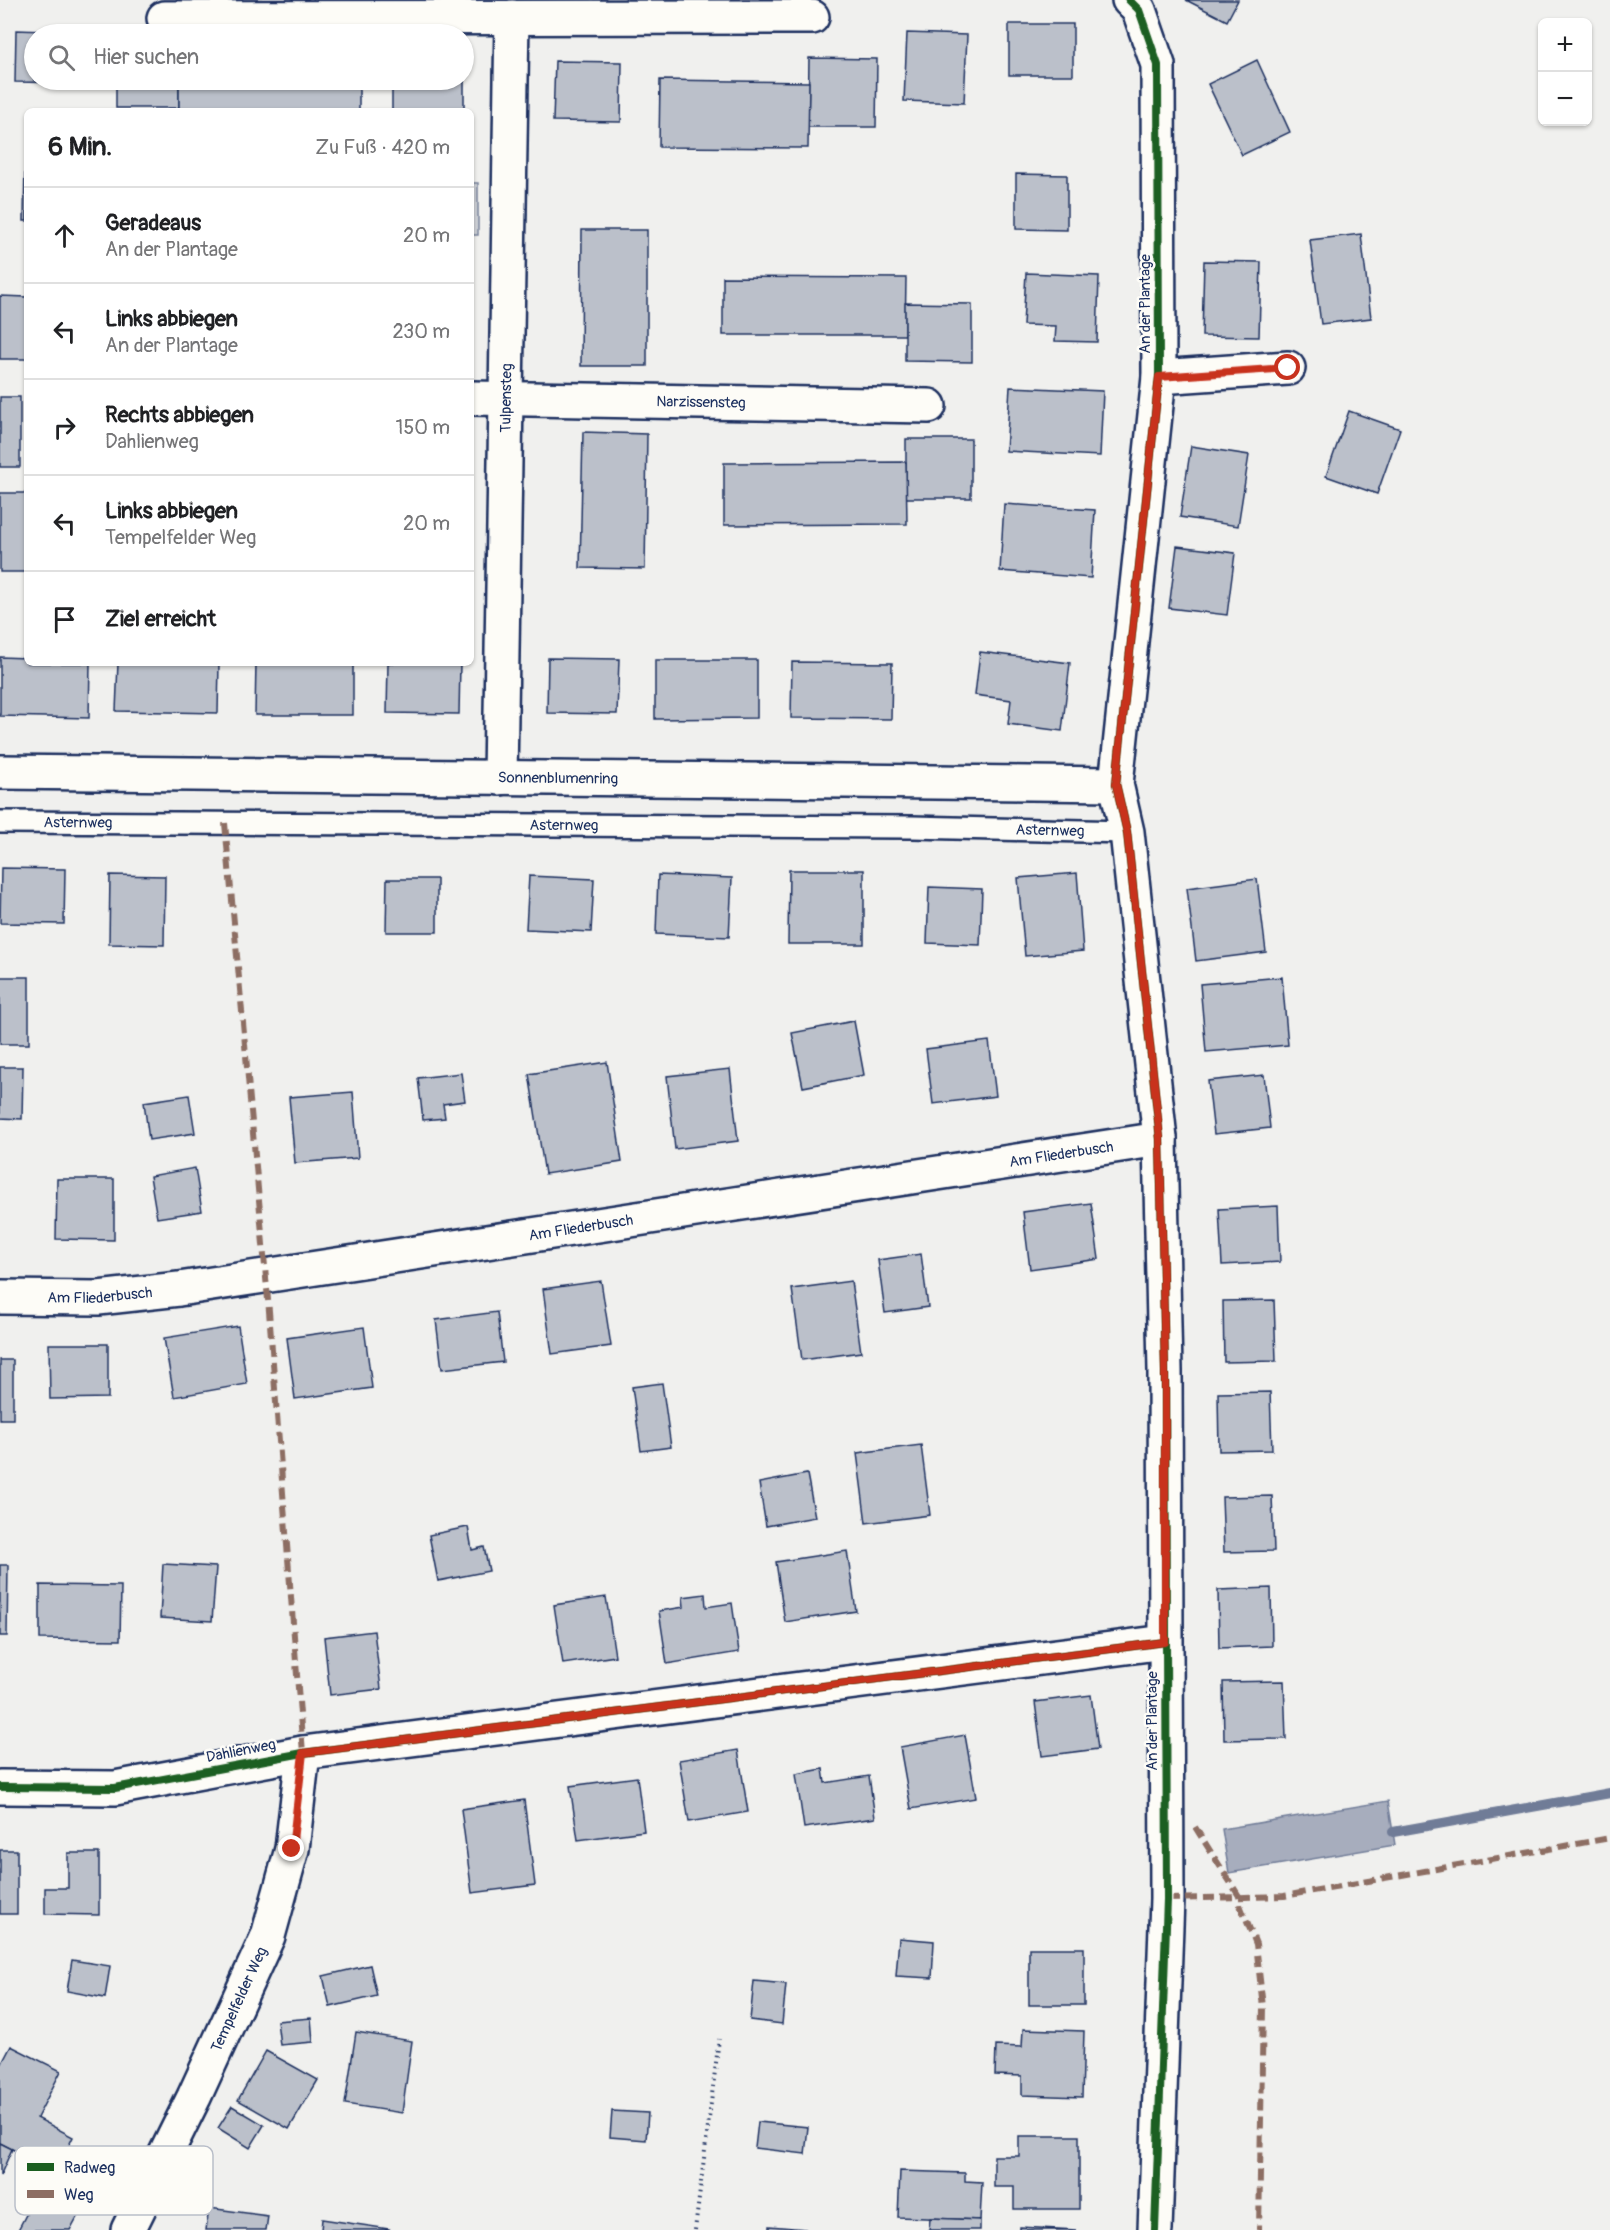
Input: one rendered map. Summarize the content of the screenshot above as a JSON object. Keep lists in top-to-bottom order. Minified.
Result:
{"streets":{"street":["An der Plantage","Tulpensteg","Narzissensteg","Sonnenblumenring","Am Fliederbusch","Dahlienweg","Tempelfelder Weg"],"lane":["Asternweg"]},"crossings":[["An der Plantage","Sonnenblumenring"],["An der Plantage","Asternweg"],["An der Plantage","Am Fliederbusch"],["An der Plantage","Dahlienweg"],["Tulpensteg","Narzissensteg"],["Tulpensteg","Sonnenblumenring"],["Dahlienweg","Tempelfelder Weg"]],"legend":["Radweg","Weg"],"page":{"map_buttons":["+","−"],"search":"Hier suchen","heading":["6 Min.","Zu Fuß · 420 m"],"list":[["Geradeaus","An der Plantage","20 m"],["Links abbiegen","An der Plantage","230 m"],["Rechts abbiegen","Dahlienweg","150 m"],["Links abbiegen","Tempelfelder Weg","20 m"],"Ziel erreicht"]}}
